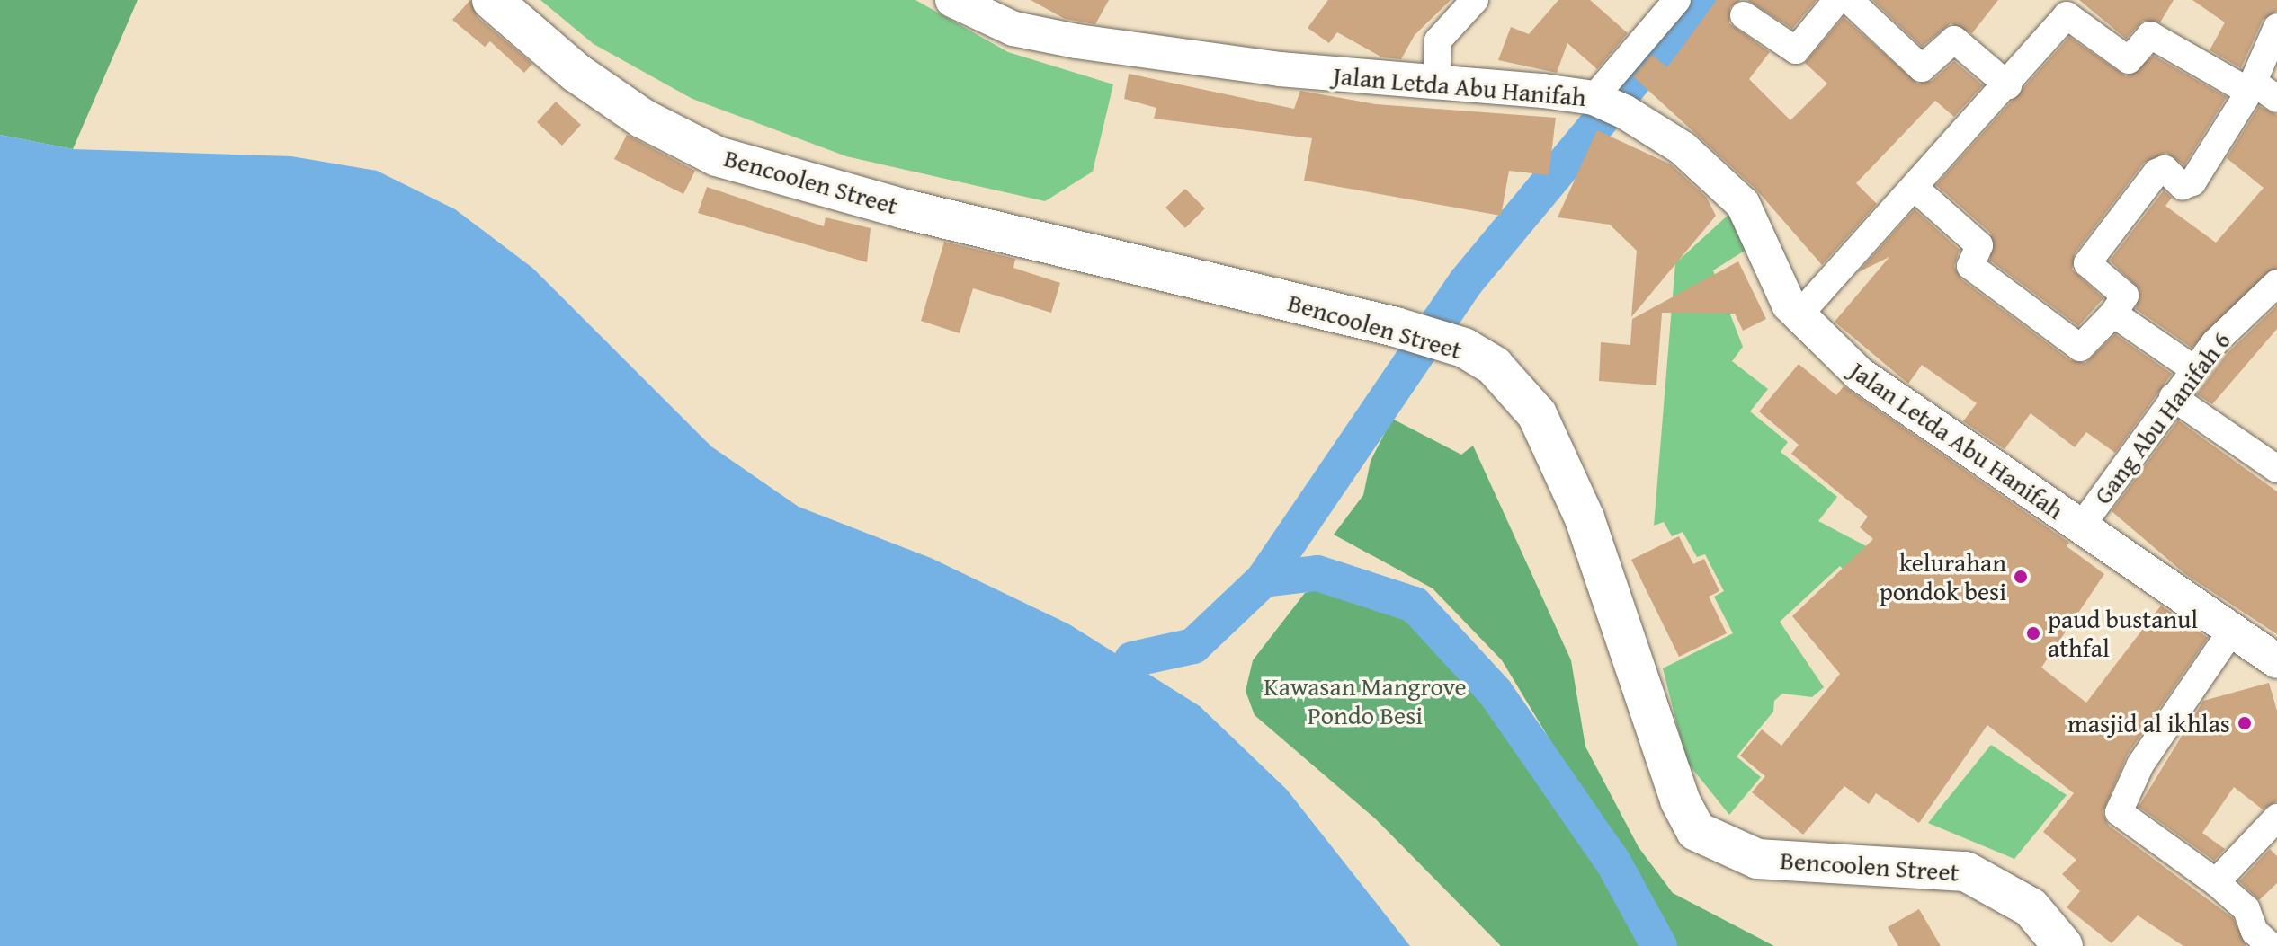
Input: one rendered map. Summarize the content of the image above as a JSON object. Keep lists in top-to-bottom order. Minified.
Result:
{"streets":{"main road":["Bencoolen Street"],"street":["Jalan Letda Abu Hanifah","Gang Abu Hanifah 6"]},"crossings":[["Jalan Letda Abu Hanifah","Gang Abu Hanifah 6"]],"parks":["Kawasan Mangrove Pondo Besi"],"places":["kelurahan pondok besi","paud bustanul athfal","masjid al ikhlas"]}
